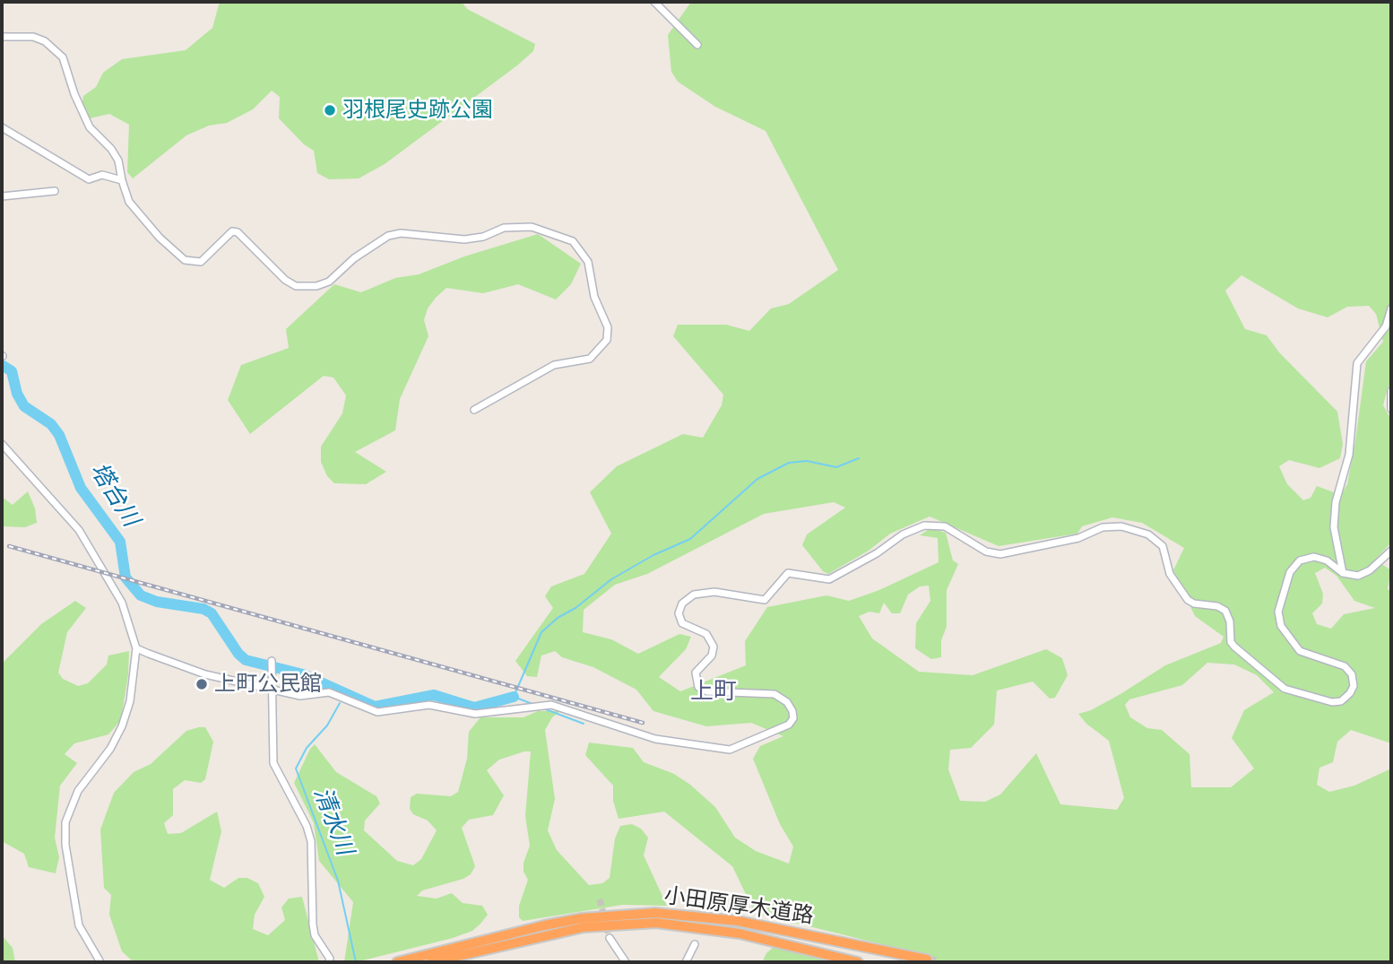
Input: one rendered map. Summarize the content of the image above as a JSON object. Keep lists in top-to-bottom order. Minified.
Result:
{"streets":{"highway":["小田原厚木道路"]},"districts":["上町"],"water":["塔台川","清水川"],"places":["羽根尾史跡公園","上町公民館"]}
